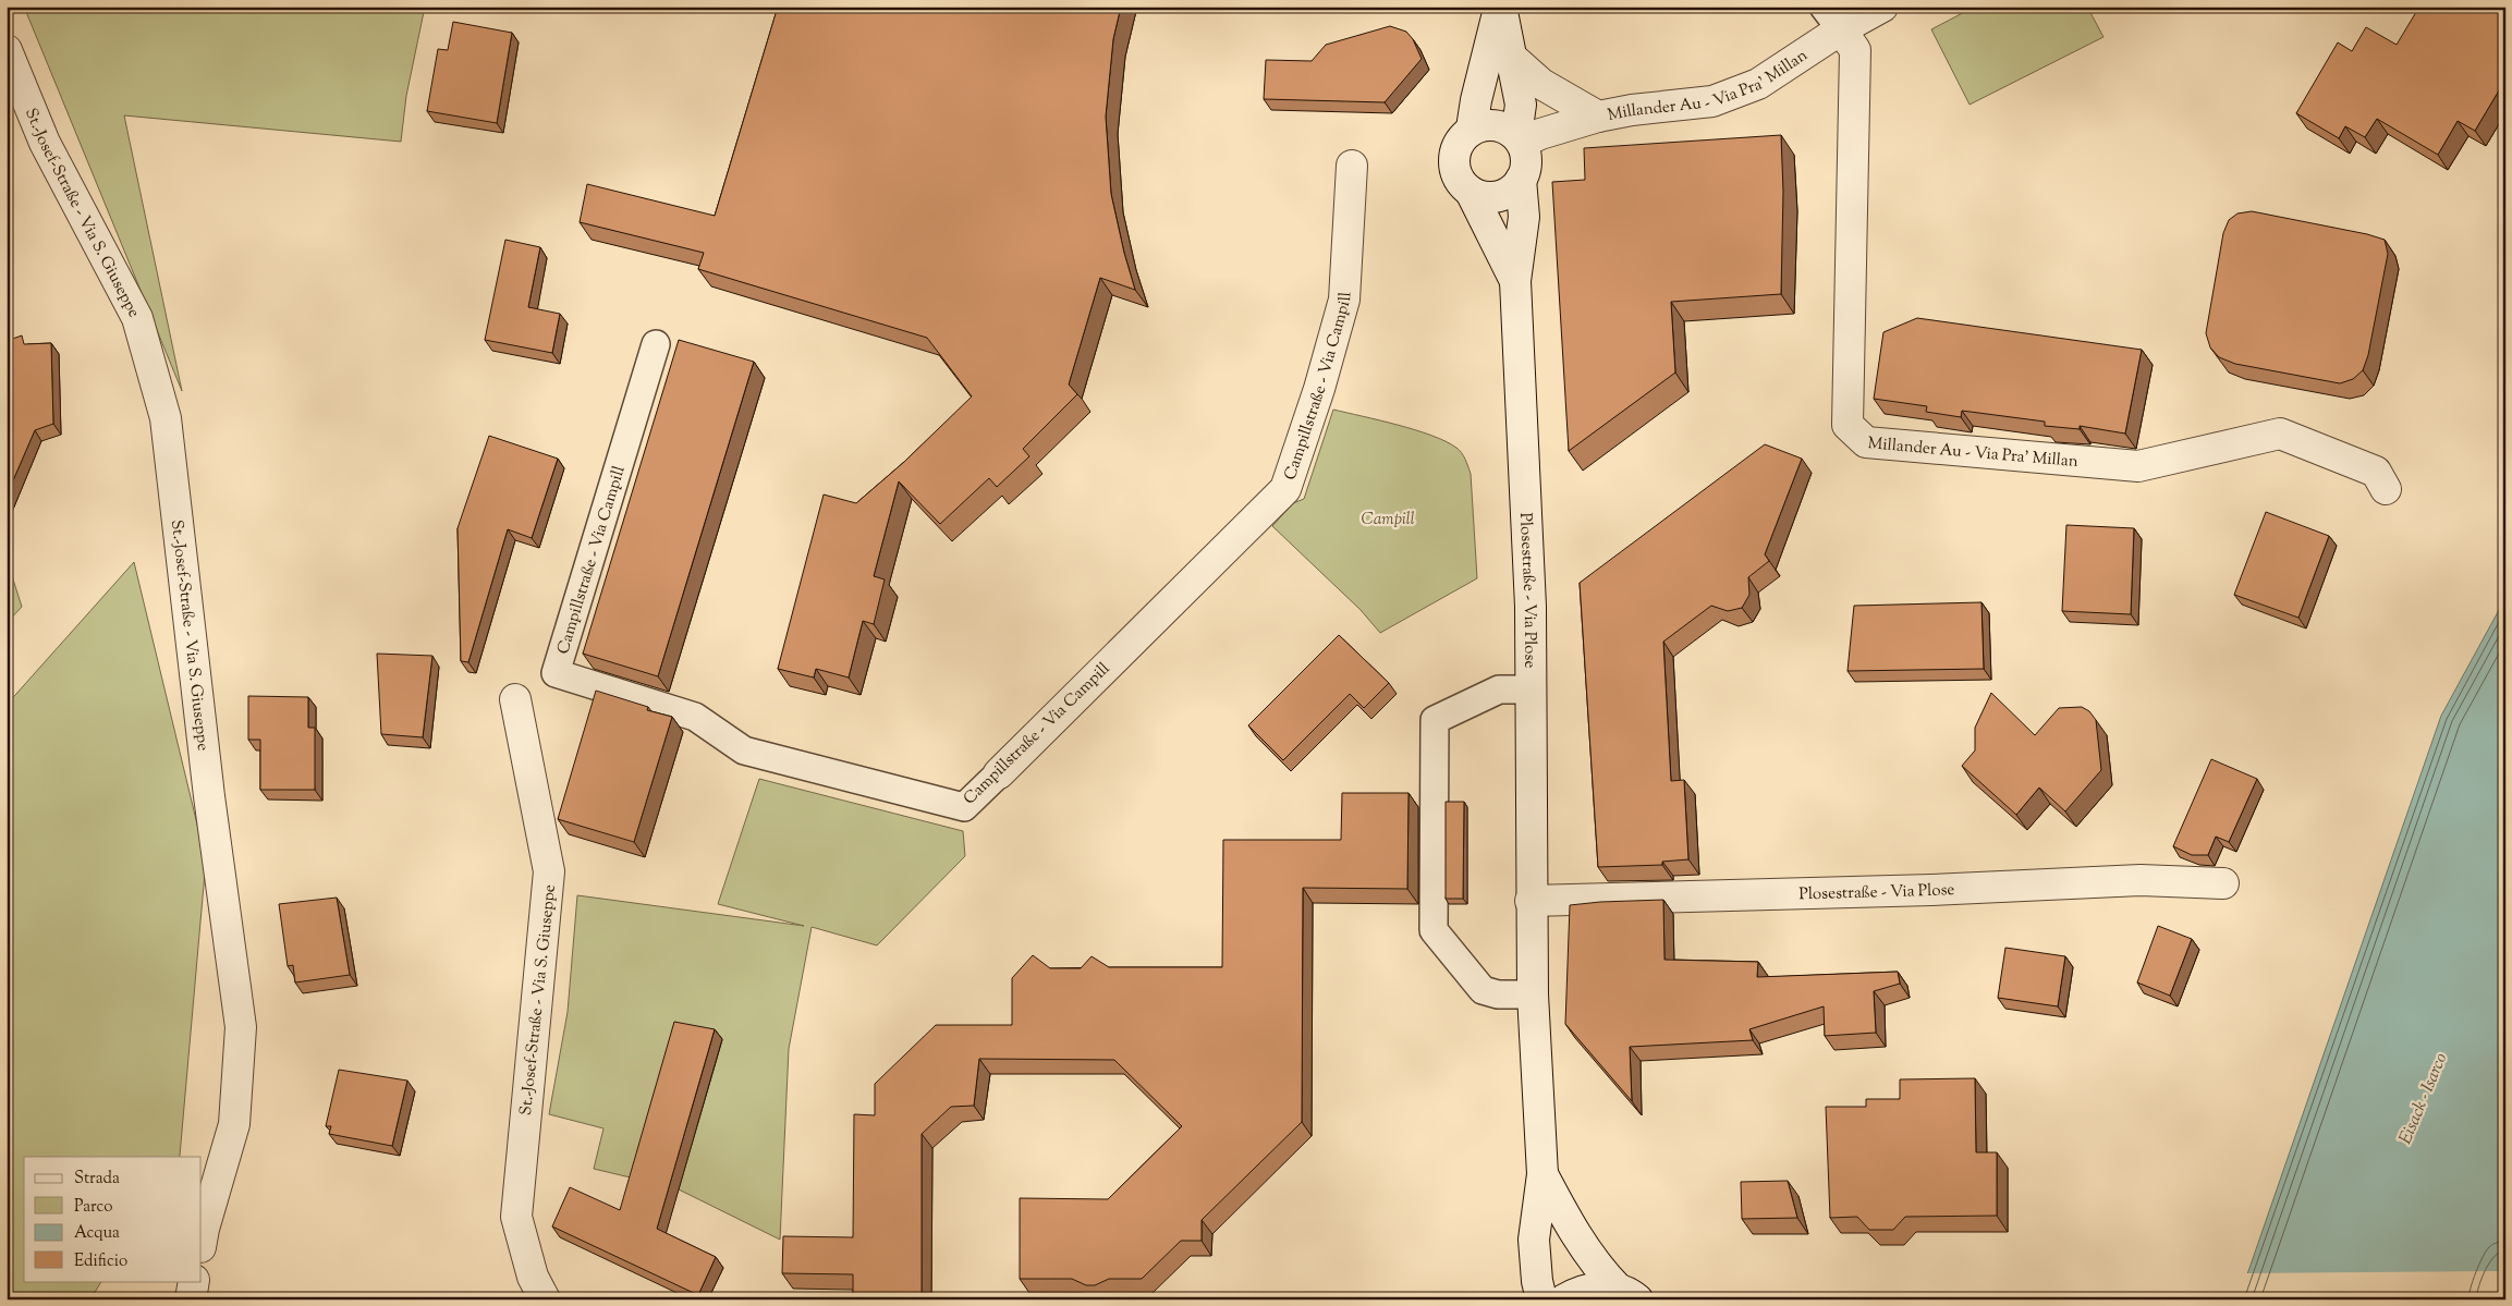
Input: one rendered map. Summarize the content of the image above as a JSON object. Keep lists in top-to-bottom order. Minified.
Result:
{"streets":{"street":["Millander Au - Via Pra' Millan","St.-Josef-Straße - Via S. Giuseppe","Campillstraße - Via Campill","Plosestraße - Via Plose"]},"crossings":[["Millander Au - Via Pra' Millan","Plosestraße - Via Plose"]],"water":["Eisack - Isarco"],"parks":["Campill"],"legend":["Strada","Parco","Acqua","Edificio"]}
